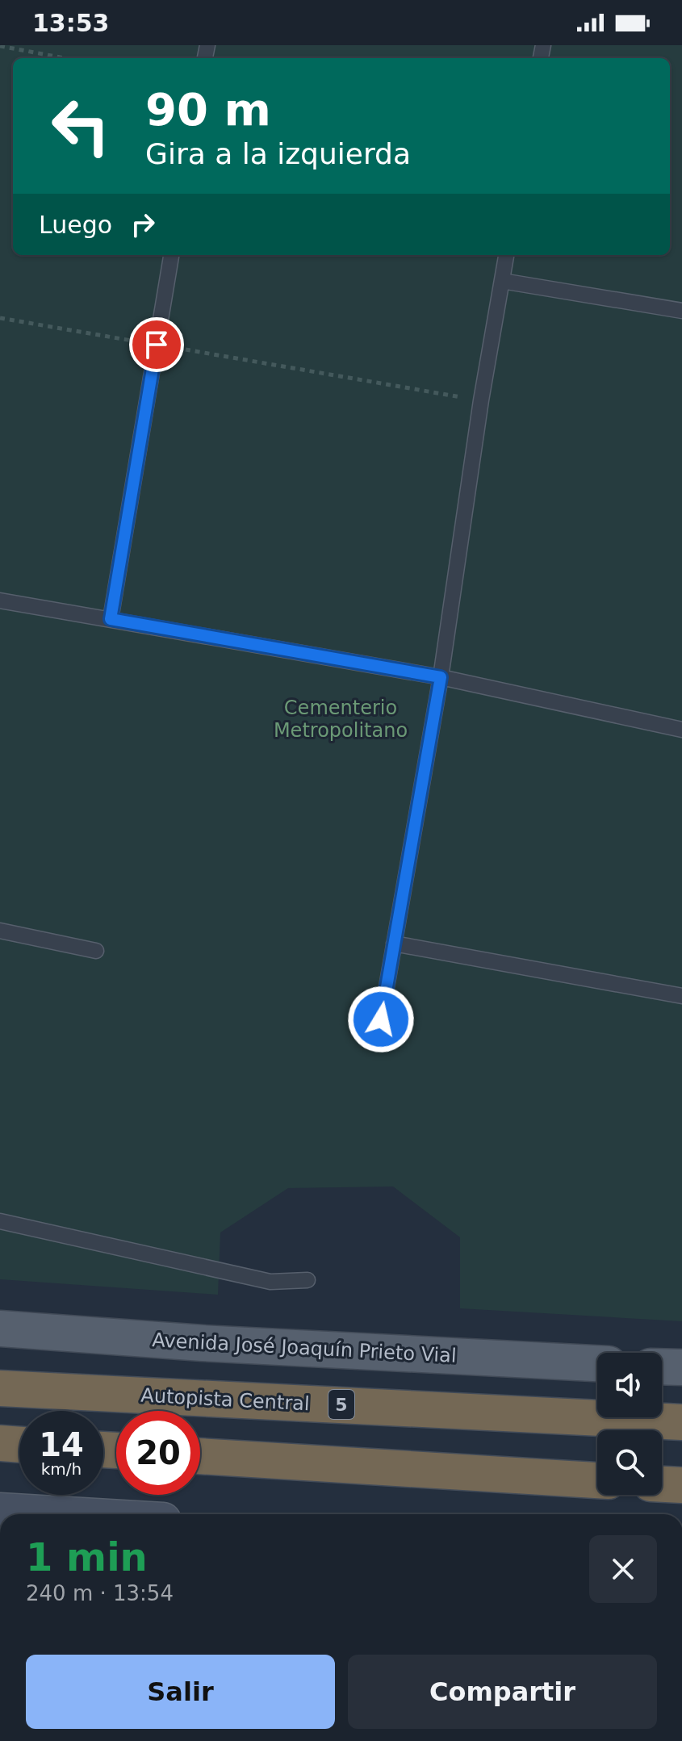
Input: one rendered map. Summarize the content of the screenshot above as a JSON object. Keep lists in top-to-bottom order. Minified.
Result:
{"streets":{"highway":["Autopista Central","5"],"main road":["Avenida José Joaquín Prieto Vial"]},"parks":["Cementerio Metropolitano"],"page":{"status":"13:53","turn":["90 m","Gira a la izquierda"],"then":"Luego","speed":"14 km/h","limit":"20","heading":["1 min","240 m · 13:54"],"buttons":["Salir","Compartir"]}}
